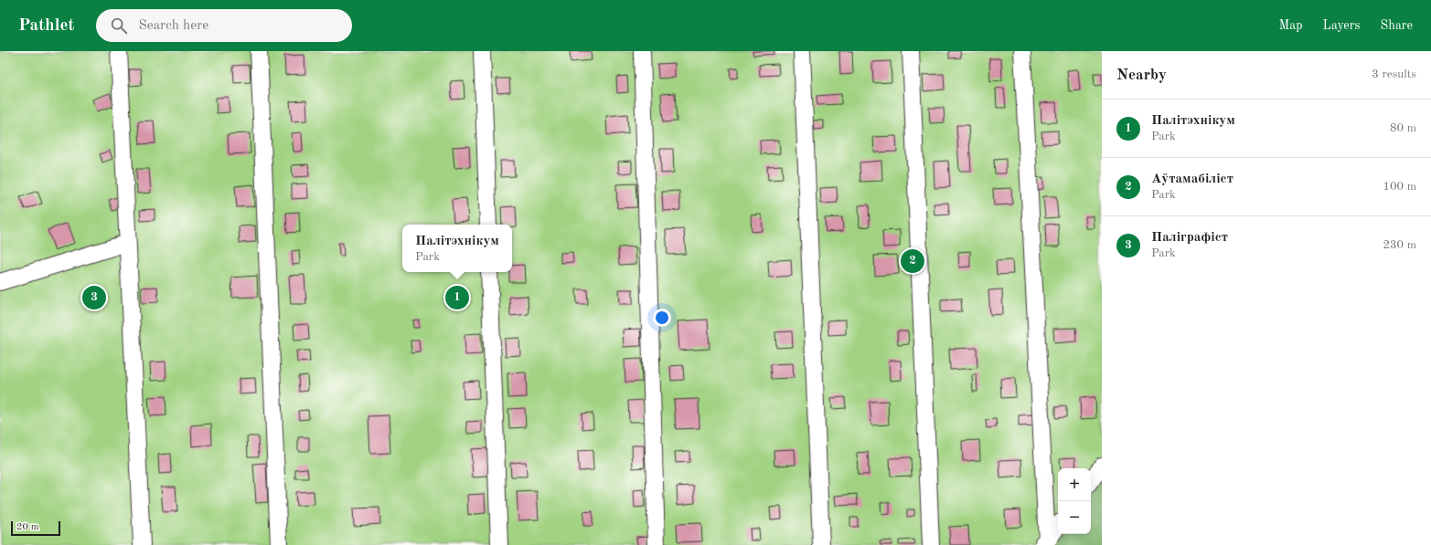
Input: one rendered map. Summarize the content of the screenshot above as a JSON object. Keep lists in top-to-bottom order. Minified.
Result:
{"scale_bar":"20 m","page":{"header":"Pathlet","search":"Search here","nav":["Map","Layers","Share"],"heading":["Nearby","3 results"],"list":[{"mark":"1","name":"Палітэхнікум","note":"Park","value":"80 m"},{"mark":"2","name":"Аўтамабіліст","note":"Park","value":"100 m"},{"mark":"3","name":"Паліграфіст","note":"Park","value":"230 m"}],"popup":["Палітэхнікум","Park"],"pins":["2","1","3"],"map_buttons":["+","−"],"scale":"20 m"}}
